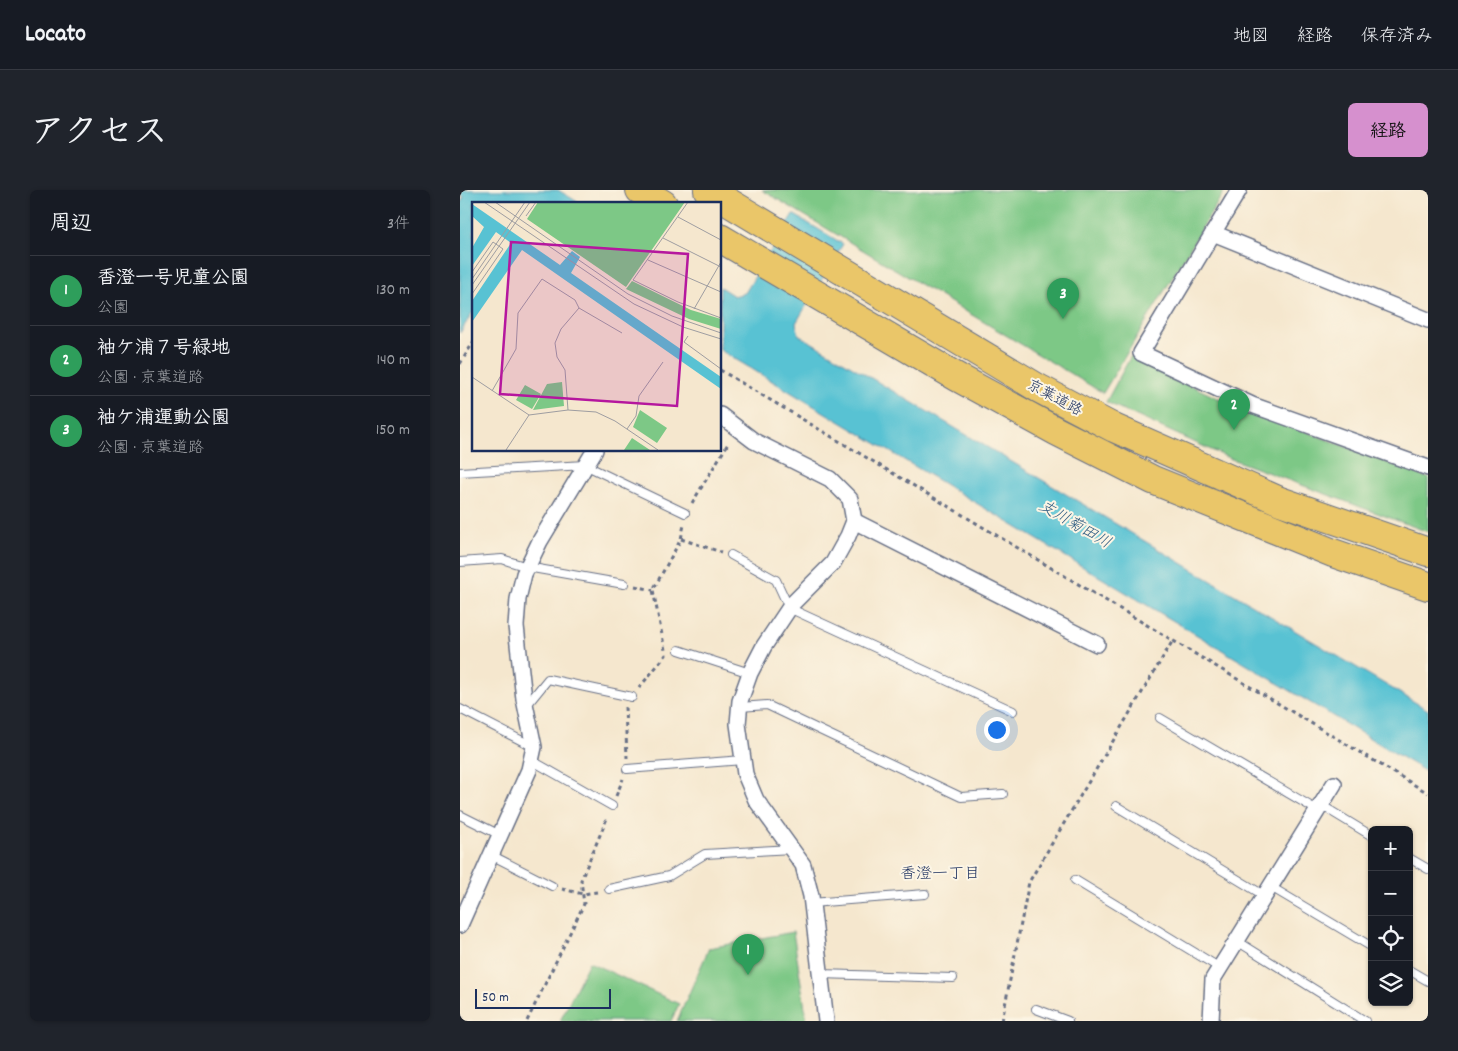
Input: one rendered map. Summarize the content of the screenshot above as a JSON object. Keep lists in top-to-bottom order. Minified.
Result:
{"streets":{"highway":["京葉道路"]},"districts":["香澄一丁目"],"water":["支川菊田川"],"scale_bar":"50 m","page":{"header":"Locato","nav":["地図","経路","保存済み"],"title":"アクセス","buttons":"経路","heading":["周辺","3件"],"list":[{"mark":"1","name":"香澄一号児童公園","note":"公園","value":"130 m"},{"mark":"2","name":"袖ケ浦７号緑地","note":"公園 · 京葉道路","value":"140 m"},{"mark":"3","name":"袖ケ浦運動公園","note":"公園 · 京葉道路","value":"150 m"}],"pins":["3","2","1"],"map_buttons":["+","−"],"scale":"50 m"}}
